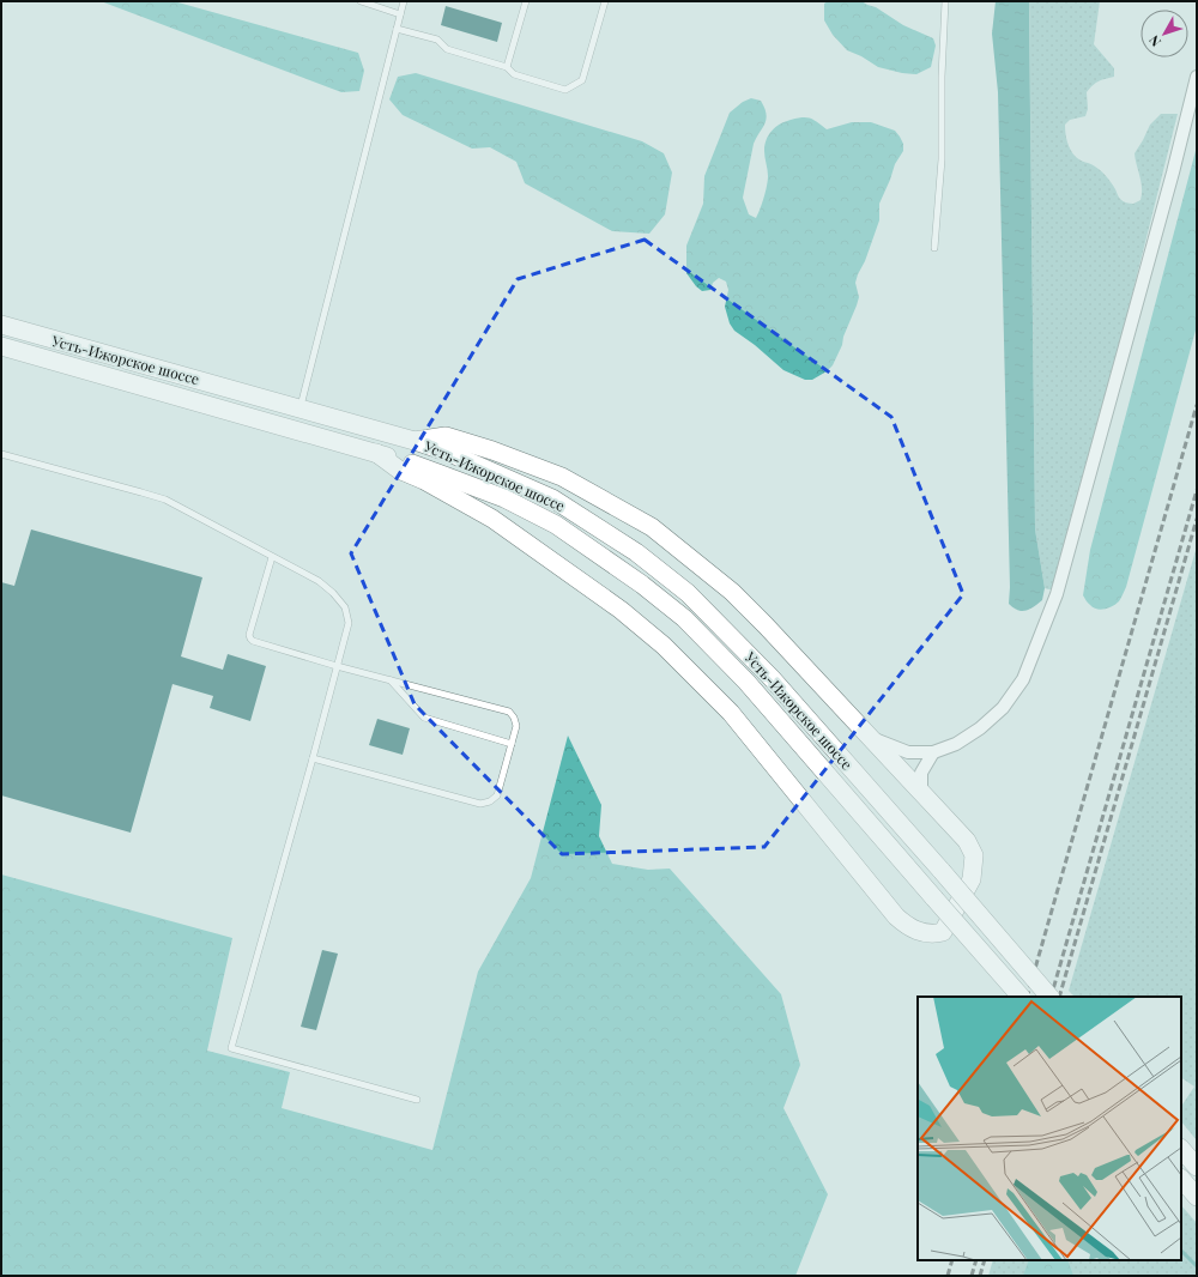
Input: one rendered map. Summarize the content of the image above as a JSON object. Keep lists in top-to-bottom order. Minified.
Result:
{"streets":{"street":["Усть-Ижорское шоссе"]},"north":"bottom left"}
